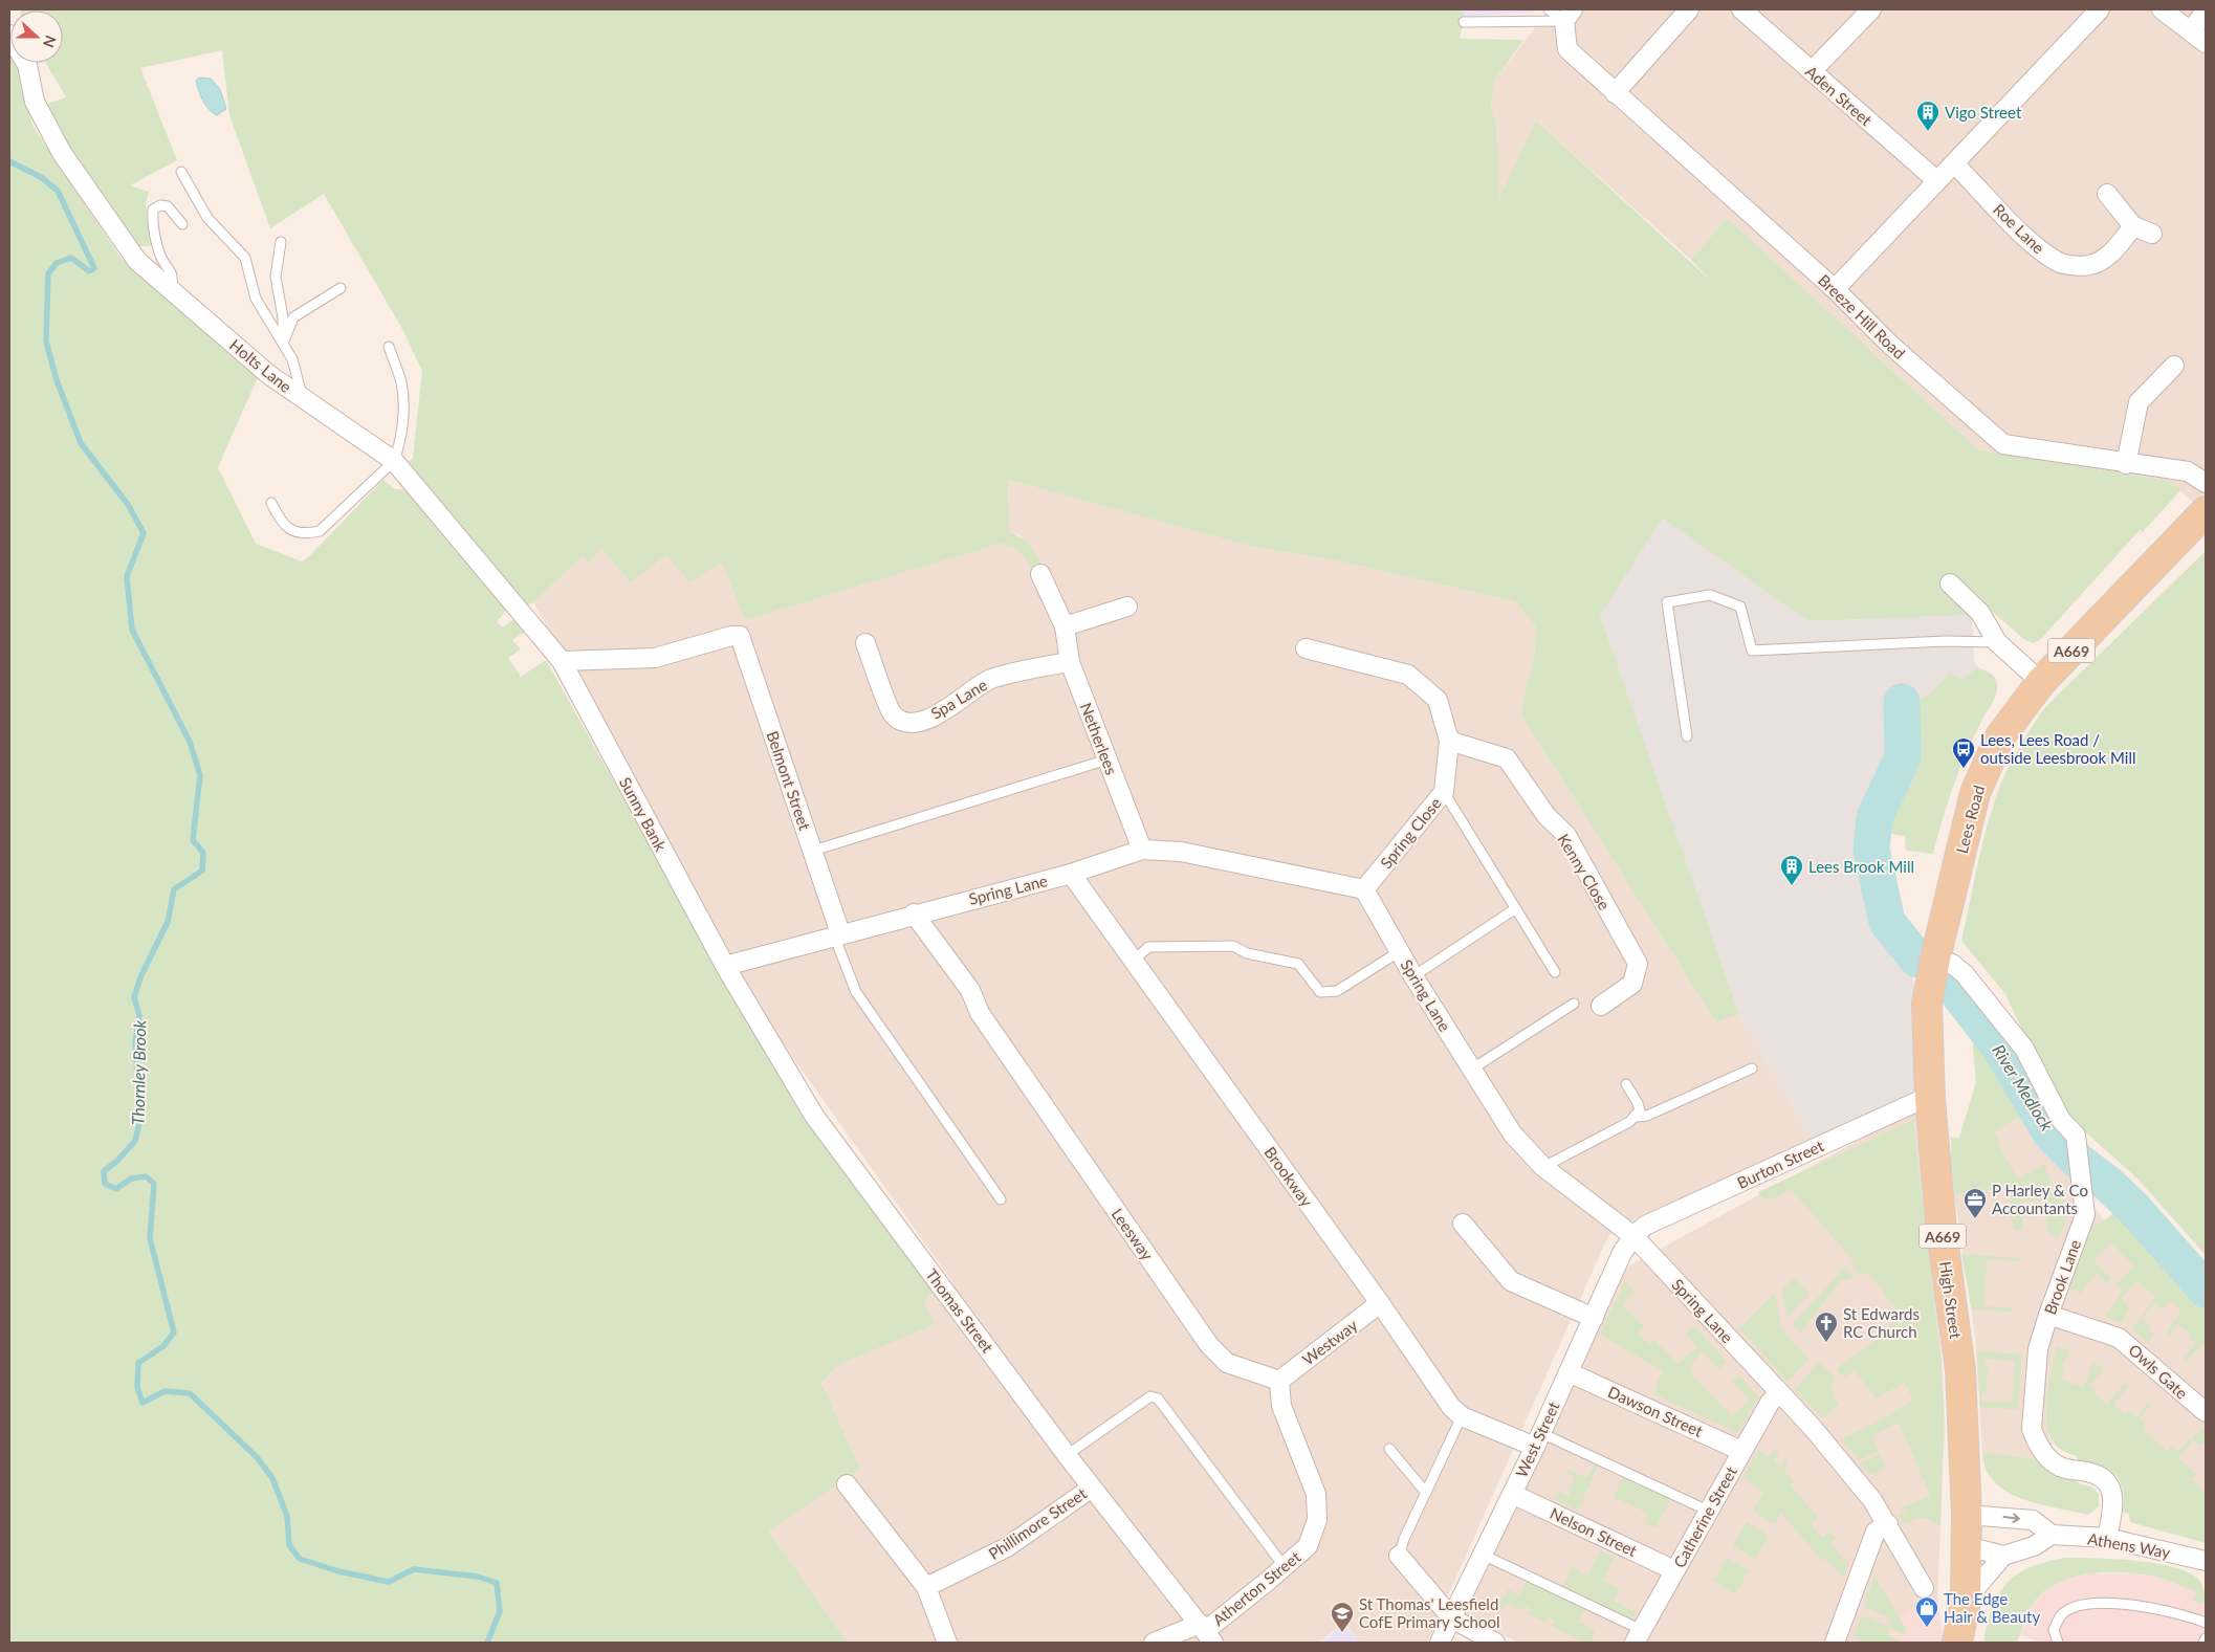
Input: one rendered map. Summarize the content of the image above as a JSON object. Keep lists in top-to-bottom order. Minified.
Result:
{"streets":{"main road":["A669","Lees Road","High Street"],"street":["Aden Street","Roe Lane","Breeze Hill Road","Holts Lane","Spa Lane","Netherlees","Belmont Street","Sunny Bank","Spring Close","Kenny Close","Spring Lane","Burton Street","Brookway","Leesway","Brook Lane","Thomas Street","Westway","Owls Gate","Dawson Street","West Street","Catherine Street","Phillimore Street","Nelson Street","Athens Way","Atherton Street"]},"crossings":[["Holts Lane","Belmont Street"],["Holts Lane","Sunny Bank"],["Spa Lane","Netherlees"],["Netherlees","Spring Lane"],["Belmont Street","Sunny Bank"],["Belmont Street","Spring Lane"],["Sunny Bank","Spring Lane"],["Sunny Bank","Thomas Street"],["Lees Road","Brook Lane"],["Lees Road","High Street"],["Spring Close","Kenny Close"],["Spring Close","Spring Lane"],["Spring Lane","Burton Street"],["Spring Lane","Brookway"],["Spring Lane","Leesway"],["Spring Lane","Thomas Street"],["Spring Lane","West Street"],["Spring Lane","Catherine Street"],["Burton Street","High Street"],["Burton Street","West Street"],["Brookway","Westway"],["Brookway","West Street"],["Leesway","Westway"],["Leesway","Atherton Street"],["Brook Lane","High Street"],["Brook Lane","Owls Gate"],["Brook Lane","Athens Way"],["Thomas Street","Phillimore Street"],["Thomas Street","Atherton Street"],["Westway","Atherton Street"],["Dawson Street","West Street"],["Dawson Street","Catherine Street"],["West Street","Nelson Street"],["Catherine Street","Nelson Street"]],"water":["Thornley Brook","River Medlock"],"places":{"building":["Vigo Street","Lees Brook Mill"],"bus stop":["Lees, Lees Road / outside Leesbrook Mill"],"office":["P Harley & Co Accountants"],"church":["St Edwards RC Church"],"shop":["The Edge Hair & Beauty"],"school or university":["St Thomas' Leesfield CofE Primary School"]},"north":"right"}
